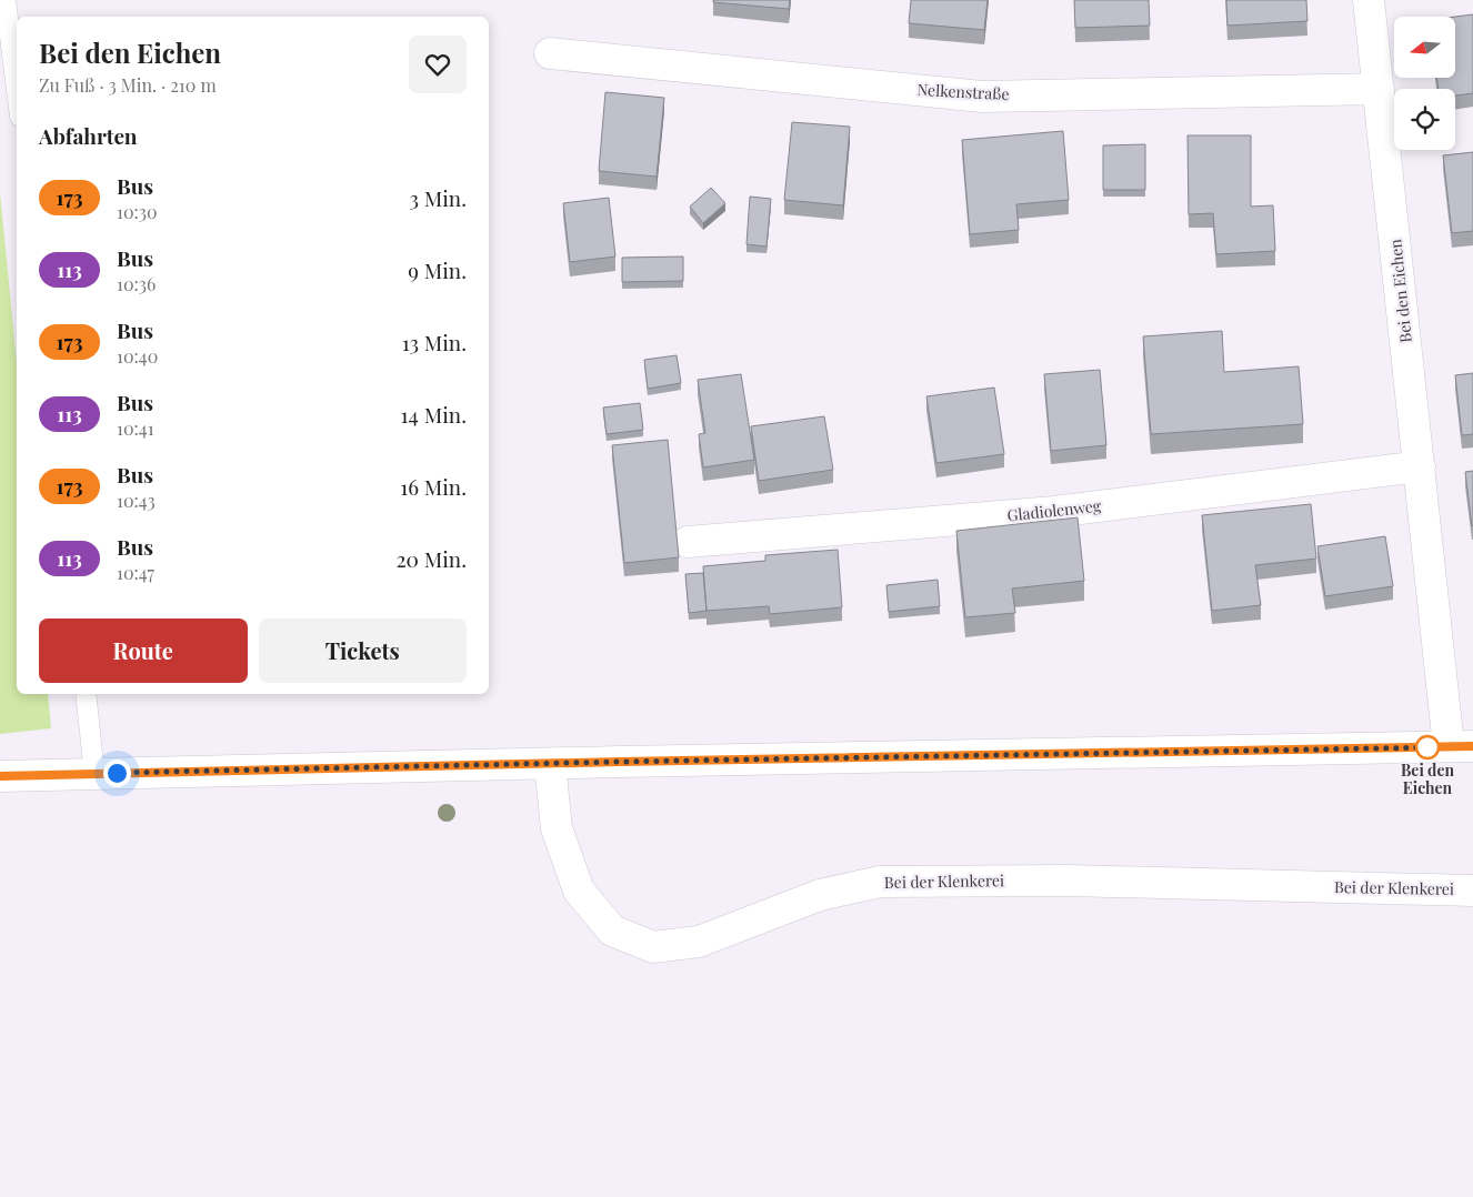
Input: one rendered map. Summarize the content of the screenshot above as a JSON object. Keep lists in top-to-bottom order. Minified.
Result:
{"streets":{"street":["Nelkenstraße","Bei den Eichen","Gladiolenweg","Bei der Klenkerei"]},"crossings":[["Nelkenstraße","Bei den Eichen"],["Bei den Eichen","Gladiolenweg"]],"places":["Bei den Eichen"],"lines":["bus line 173"],"north":"left","page":{"heading":[["Bei den Eichen","Zu Fuß · 3 Min. · 210 m"],"Abfahrten"],"list":[{"mark":"173","name":"Bus","note":"10:30","value":"3 Min."},{"mark":"113","name":"Bus","note":"10:36","value":"9 Min."},{"mark":"173","name":"Bus","note":"10:40","value":"13 Min."},{"mark":"113","name":"Bus","note":"10:41","value":"14 Min."},{"mark":"173","name":"Bus","note":"10:43","value":"16 Min."},{"mark":"113","name":"Bus","note":"10:47","value":"20 Min."}],"buttons":["Route","Tickets"]}}
